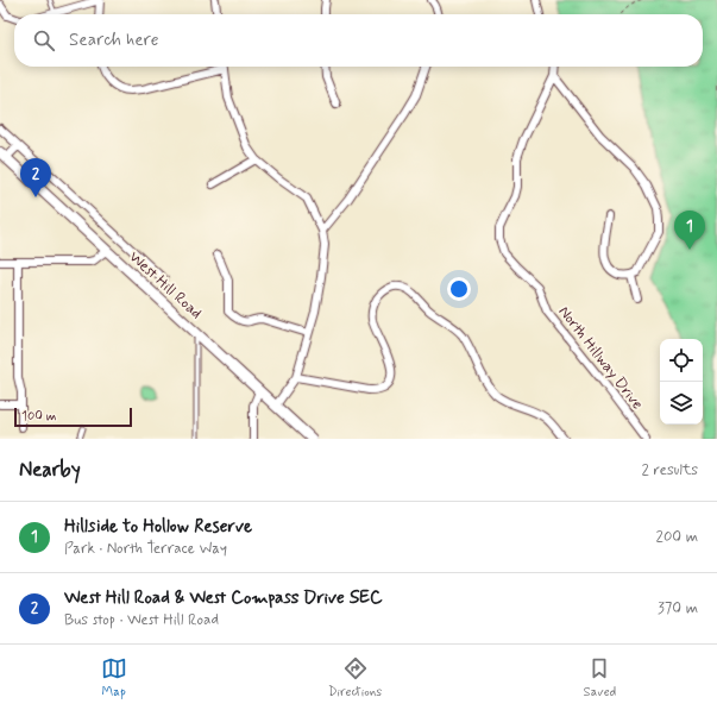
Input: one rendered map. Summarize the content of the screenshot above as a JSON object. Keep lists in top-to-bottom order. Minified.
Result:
{"streets":{"street":["West Hill Road","North Hillway Drive"]},"scale_bar":"100 m","page":{"search":"Search here","pins":["2","1"],"scale":"100 m","heading":["Nearby","2 results"],"list":[{"mark":"1","name":"Hillside to Hollow Reserve","note":"Park · North Terrace Way","value":"200 m"},{"mark":"2","name":"West Hill Road & West Compass Drive SEC","note":"Bus stop · West Hill Road","value":"370 m"}],"nav":["Map","Directions","Saved"]}}
